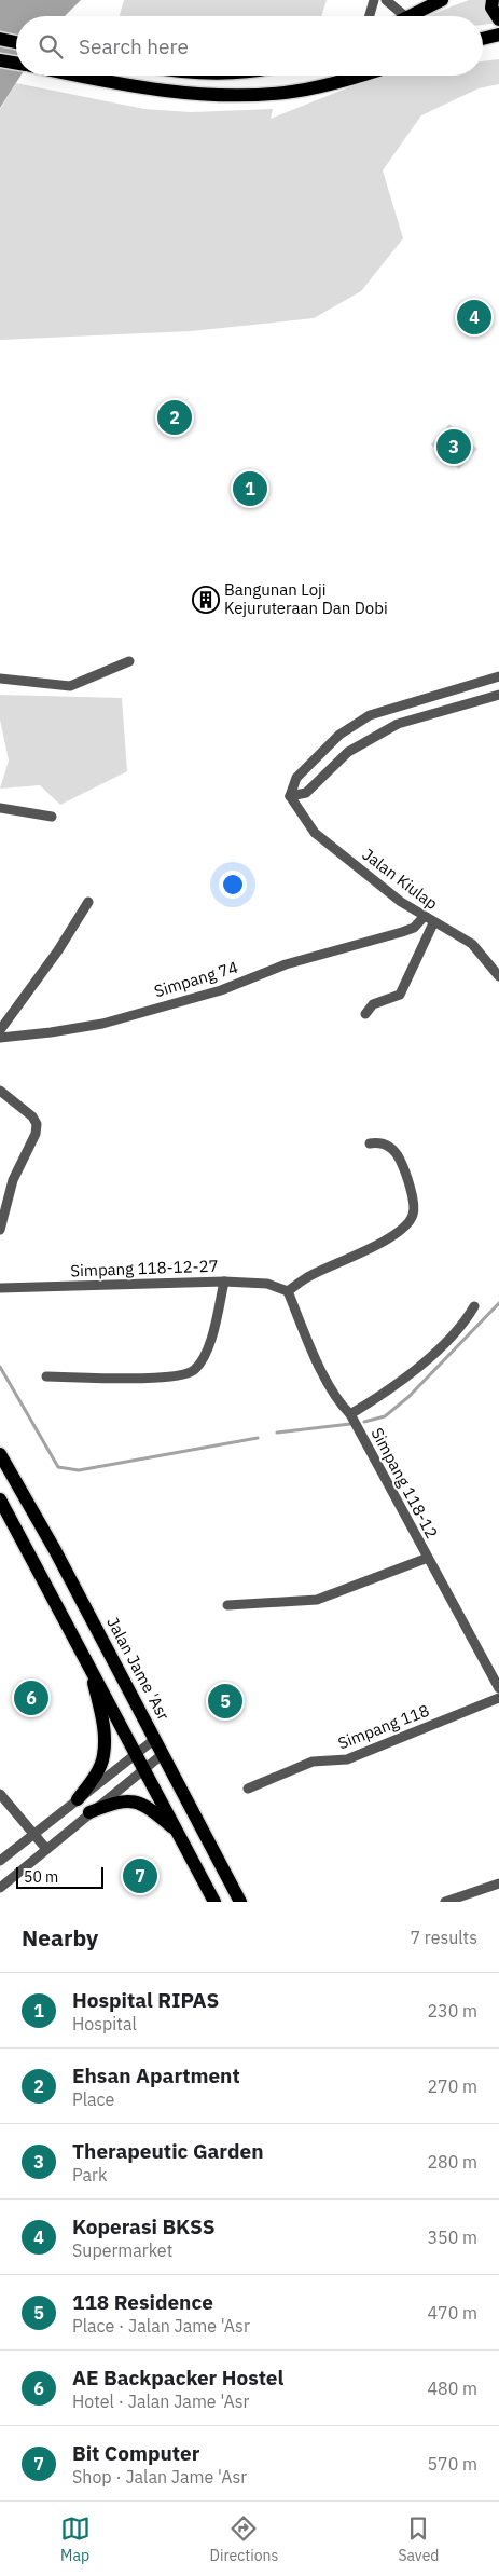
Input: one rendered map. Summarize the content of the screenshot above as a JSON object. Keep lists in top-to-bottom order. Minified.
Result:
{"streets":{"main road":["Jalan Jame 'Asr"],"street":["Jalan Kiulap","Simpang 74","Simpang 118-12-27","Simpang 118-12","Simpang 118"]},"crossings":[["Jalan Kiulap","Simpang 74"],["Simpang 118-12-27","Simpang 118-12"]],"places":{"building":["Bangunan Loji Kejuruteraan Dan Dobi"]},"scale_bar":"50 m","page":{"search":"Search here","pins":["4","2","3","1","6","5","7"],"scale":"50 m","heading":["Nearby","7 results"],"list":[{"mark":"1","name":"Hospital RIPAS","note":"Hospital","value":"230 m"},{"mark":"2","name":"Ehsan Apartment","note":"Place","value":"270 m"},{"mark":"3","name":"Therapeutic Garden","note":"Park","value":"280 m"},{"mark":"4","name":"Koperasi BKSS","note":"Supermarket","value":"350 m"},{"mark":"5","name":"118 Residence","note":"Place · Jalan Jame 'Asr","value":"470 m"},{"mark":"6","name":"AE Backpacker Hostel","note":"Hotel · Jalan Jame 'Asr","value":"480 m"},{"mark":"7","name":"Bit Computer","note":"Shop · Jalan Jame 'Asr","value":"570 m"}],"nav":["Map","Directions","Saved"]}}
